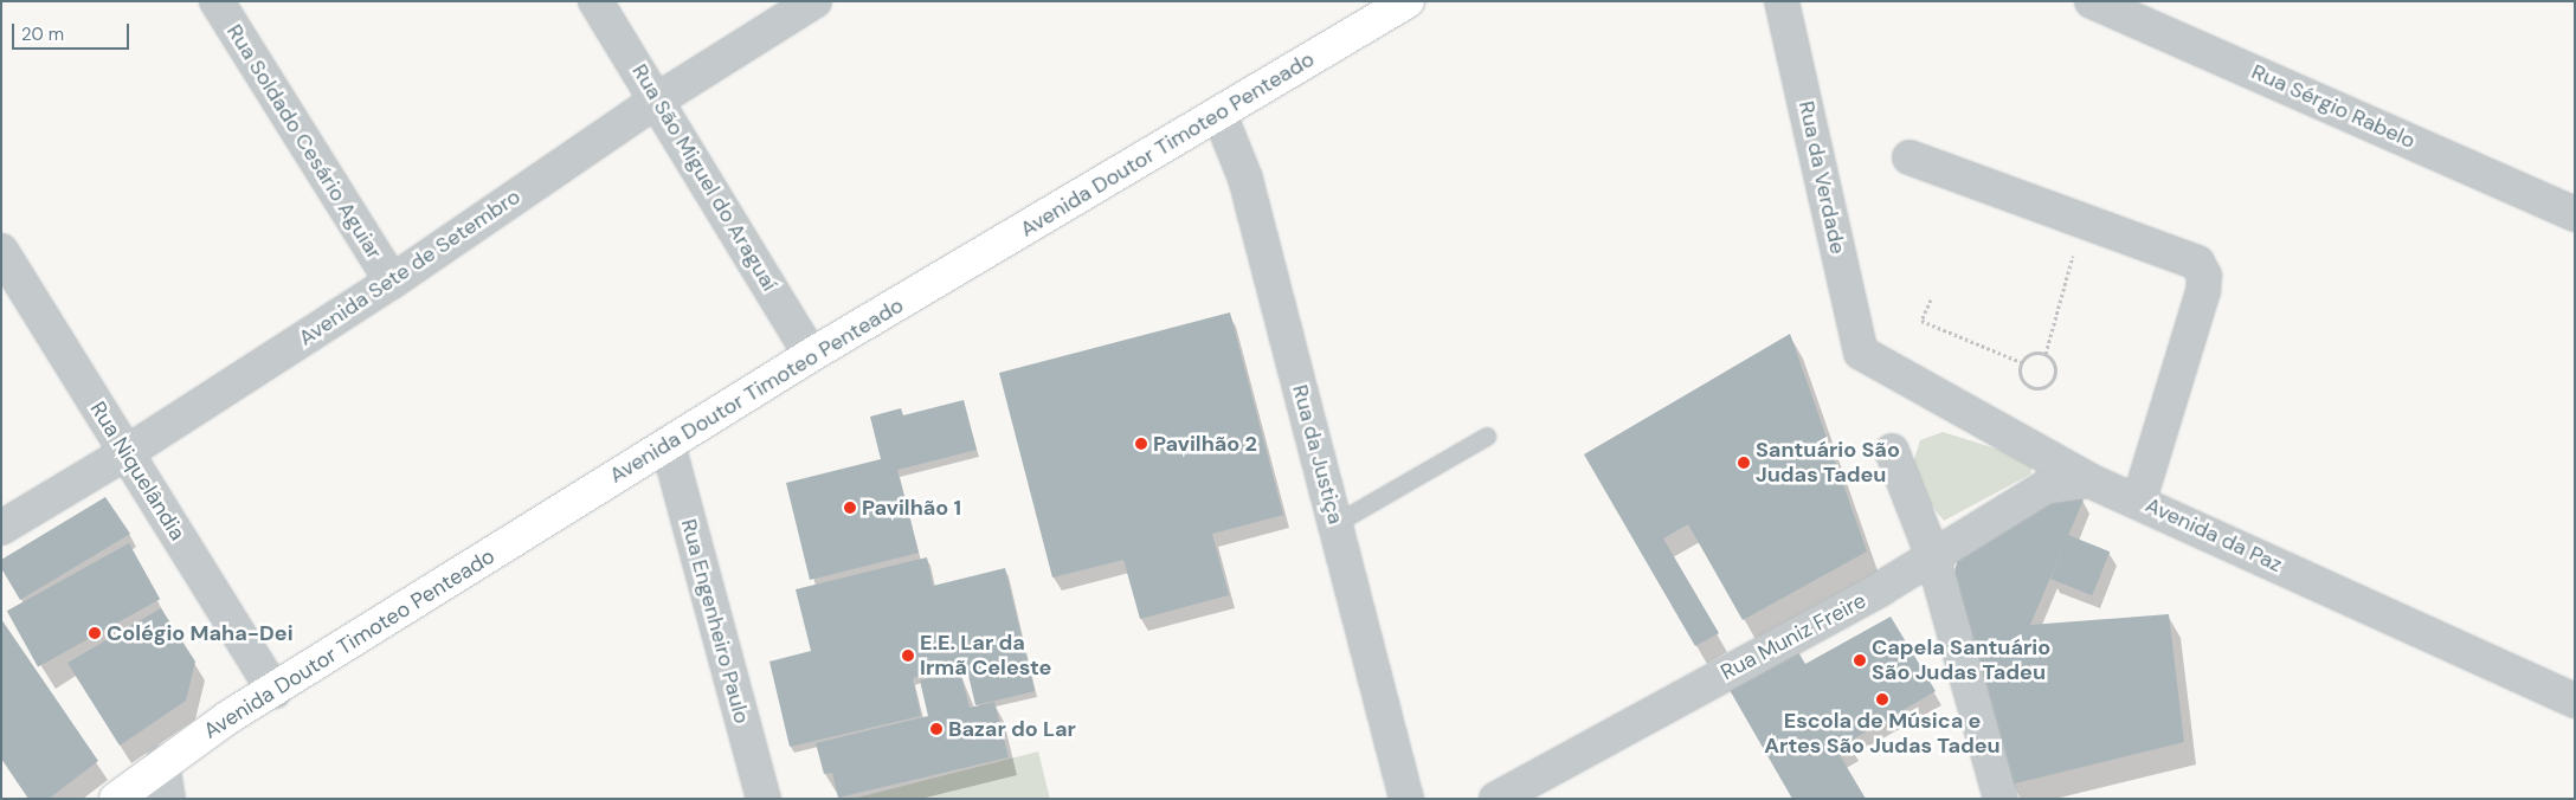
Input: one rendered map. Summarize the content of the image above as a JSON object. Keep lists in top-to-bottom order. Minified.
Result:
{"streets":{"main road":["Avenida Doutor Timoteo Penteado"],"street":["Rua Sérgio Rabelo","Rua Soldado Cesário Aguiar","Rua São Miguel do Araguaí","Rua da Verdade","Avenida Sete de Setembro","Rua da Justiça","Rua Niquelândia","Avenida da Paz","Rua Engenheiro Paulo","Rua Muniz Freire"]},"crossings":[["Rua Soldado Cesário Aguiar","Avenida Sete de Setembro"],["Avenida Doutor Timoteo Penteado","Rua São Miguel do Araguaí"],["Avenida Doutor Timoteo Penteado","Rua da Justiça"],["Avenida Doutor Timoteo Penteado","Rua Niquelândia"],["Avenida Doutor Timoteo Penteado","Rua Engenheiro Paulo"],["Rua São Miguel do Araguaí","Avenida Sete de Setembro"],["Rua da Verdade","Avenida da Paz"],["Avenida Sete de Setembro","Rua Niquelândia"],["Avenida da Paz","Rua Muniz Freire"]],"places":["Pavilhão 2","Santuário São Judas Tadeu","Pavilhão 1","Colégio Maha-Dei","E.E. Lar da Irmã Celeste","Capela Santuário São Judas Tadeu","Escola de Música e Artes São Judas Tadeu","Bazar do Lar"],"scale_bar":"20 m"}
